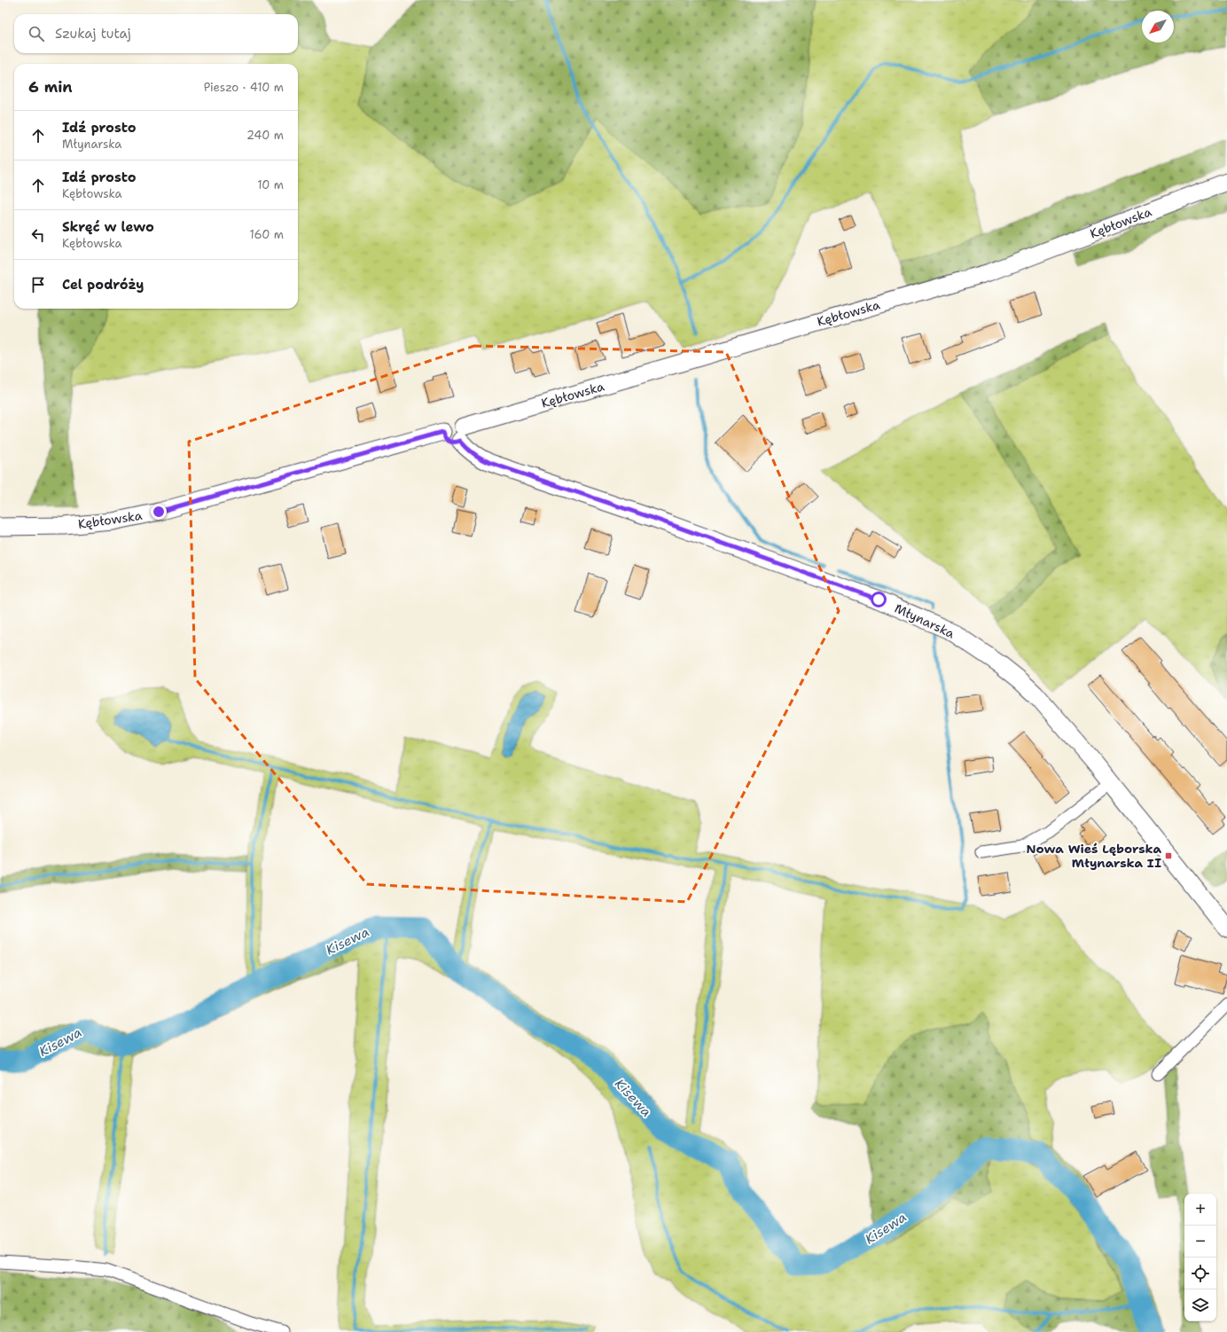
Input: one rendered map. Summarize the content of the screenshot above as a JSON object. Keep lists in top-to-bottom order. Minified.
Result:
{"streets":{"street":["Kębłowska","Młynarska"]},"crossings":[["Kębłowska","Młynarska"]],"water":["Kisewa"],"places":{"transit":["Nowa Wieś Lęborska Młynarska II"]},"north":"bottom left","page":{"search":"Szukaj tutaj","heading":["6 min","Pieszo · 410 m"],"list":[["Idź prosto","Młynarska","240 m"],["Idź prosto","Kębłowska","10 m"],["Skręć w lewo","Kębłowska","160 m"],"Cel podróży"],"map_buttons":["+","−"]}}
